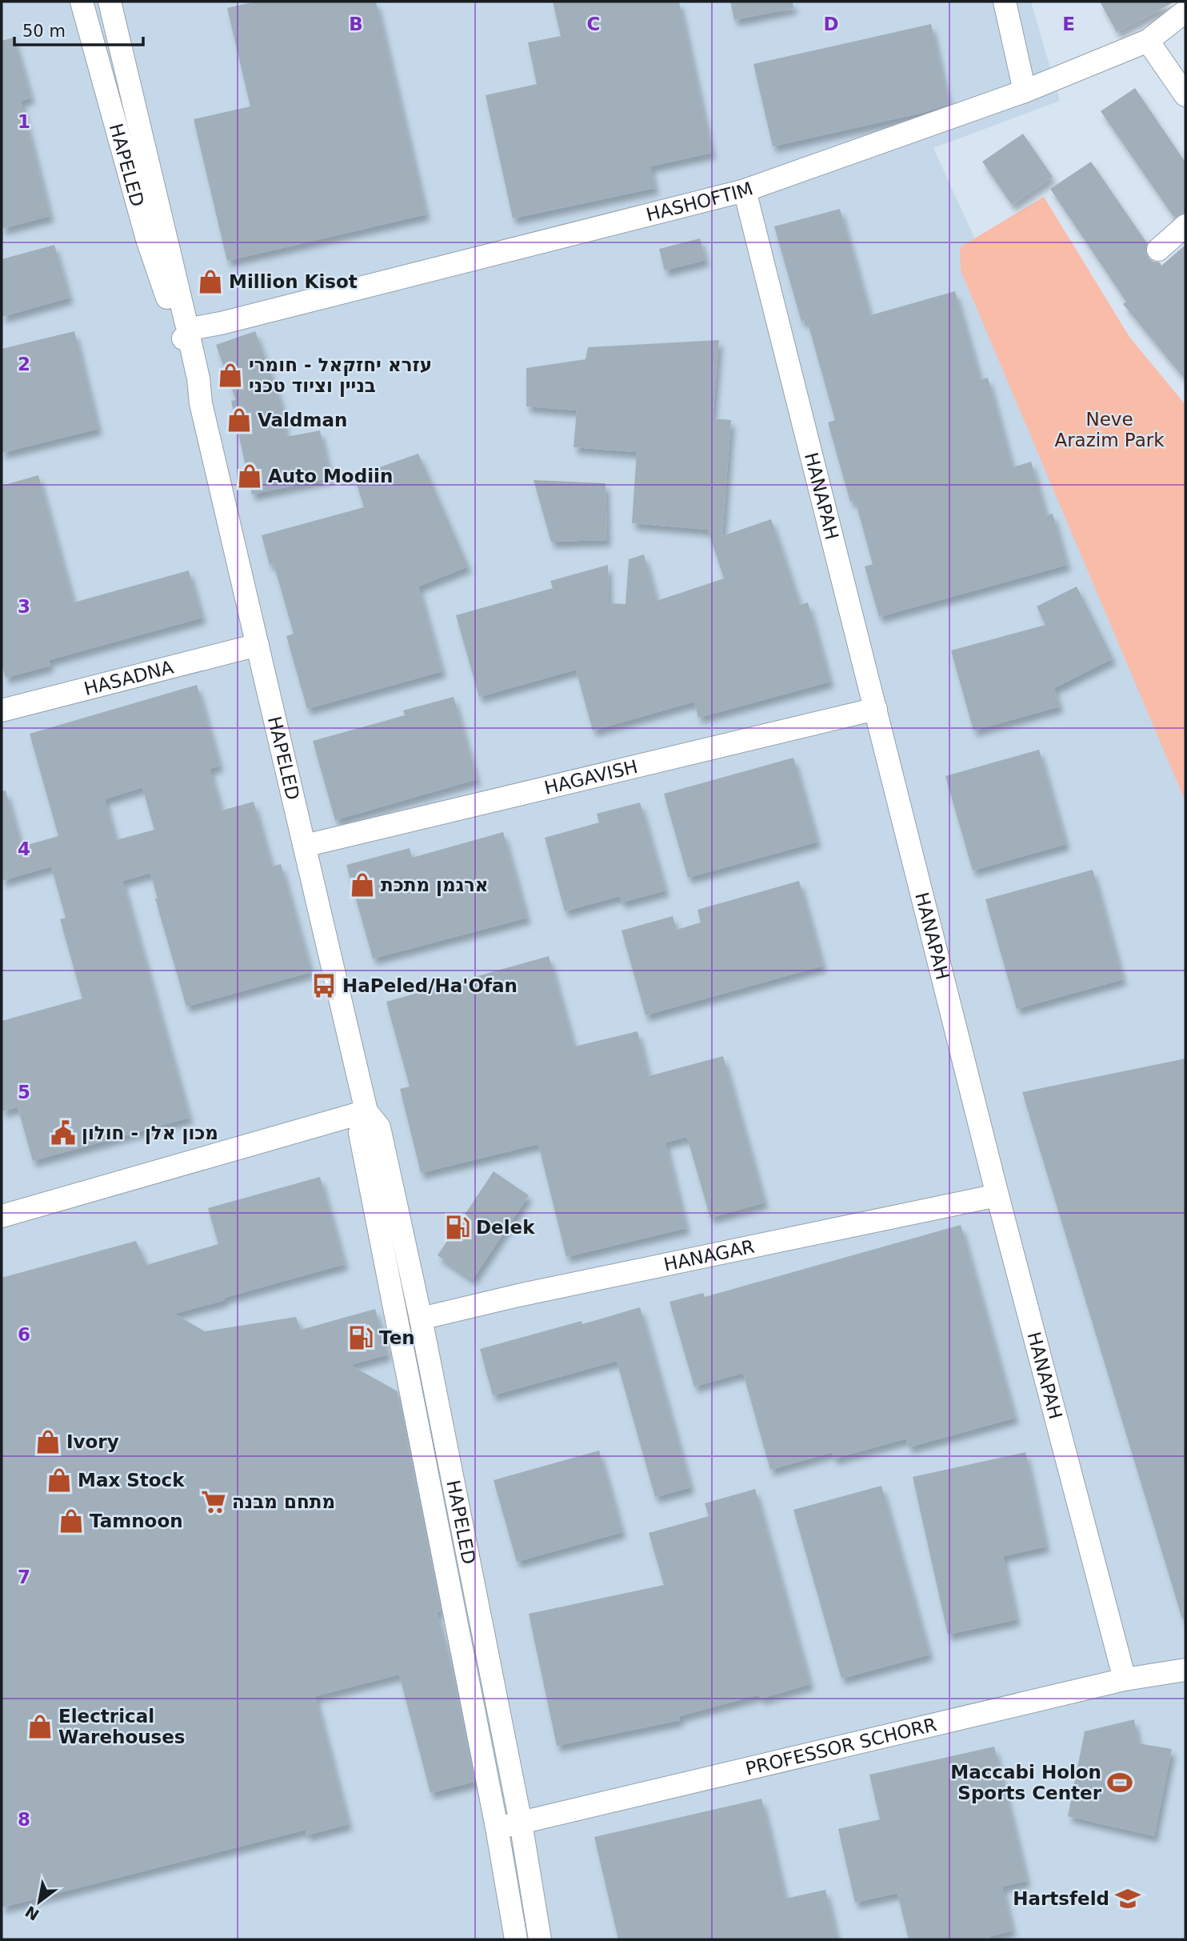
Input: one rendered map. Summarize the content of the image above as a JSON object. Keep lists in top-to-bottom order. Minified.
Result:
{"streets":{"street":["HAPELED","HASHOFTIM","HANAPAH","HASADNA","HAGAVISH","HANAGAR","PROFESSOR SCHORR"]},"crossings":[["HAPELED","HASHOFTIM"],["HAPELED","HASADNA"],["HAPELED","HAGAVISH"],["HAPELED","HANAGAR"],["HAPELED","PROFESSOR SCHORR"],["HASHOFTIM","HANAPAH"],["HANAPAH","HAGAVISH"],["HANAPAH","HANAGAR"],["HANAPAH","PROFESSOR SCHORR"]],"parks":["Neve Arazim Park"],"places":{"shop":["Million Kisot","עזרא יחזקאל - חומרי בניין וציוד טכני","Valdman","Auto Modiin","ארגמן מתכת","Ivory","Max Stock","Tamnoon","Electrical Warehouses"],"bus stop":["HaPeled/Ha'Ofan"],"public building":["מכון אלן - חולון"],"fuel station":["Delek","Ten"],"supermarket":["מתחם מבנה"],"sports":["Maccabi Holon Sports Center"],"school or university":["Hartsfeld"]},"scale_bar":"50 m","north":"bottom left","grid":{"columns":["B","C","D","E"],"rows":["1","2","3","4","5","6","7","8"]}}
